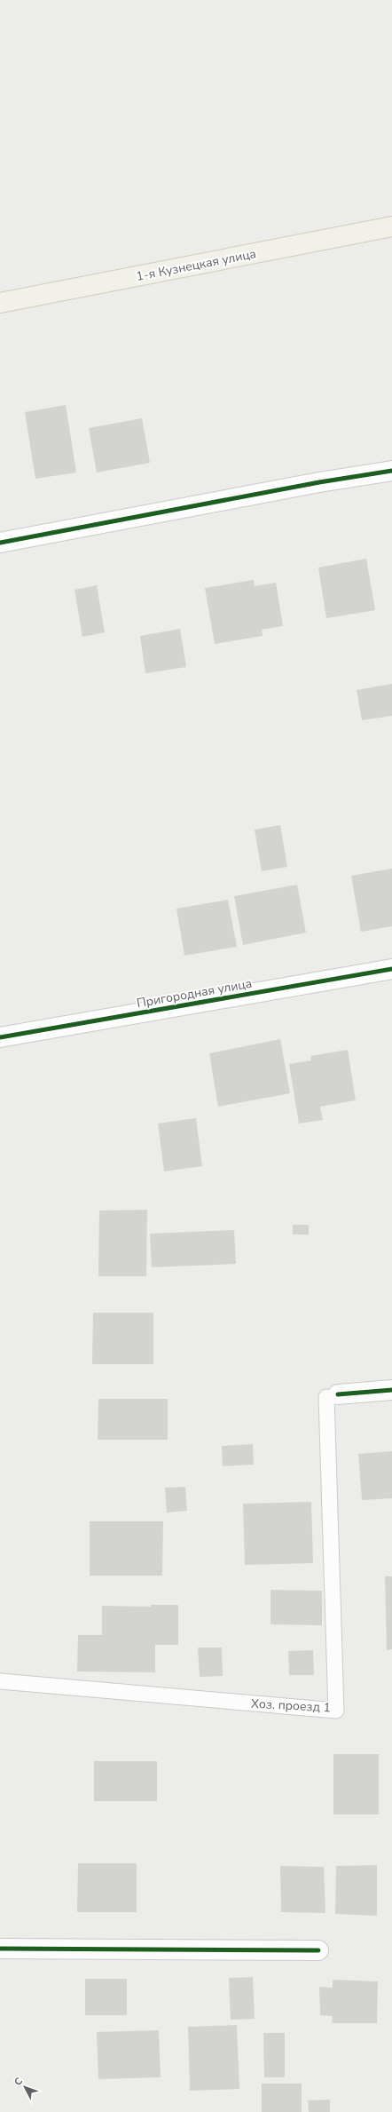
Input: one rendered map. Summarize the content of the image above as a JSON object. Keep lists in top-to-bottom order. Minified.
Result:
{"streets":{"main road":["1-я Кузнецкая улица"],"street":["Пригородная улица"],"lane":["Хоз. проезд 1"]},"north":"top left"}
